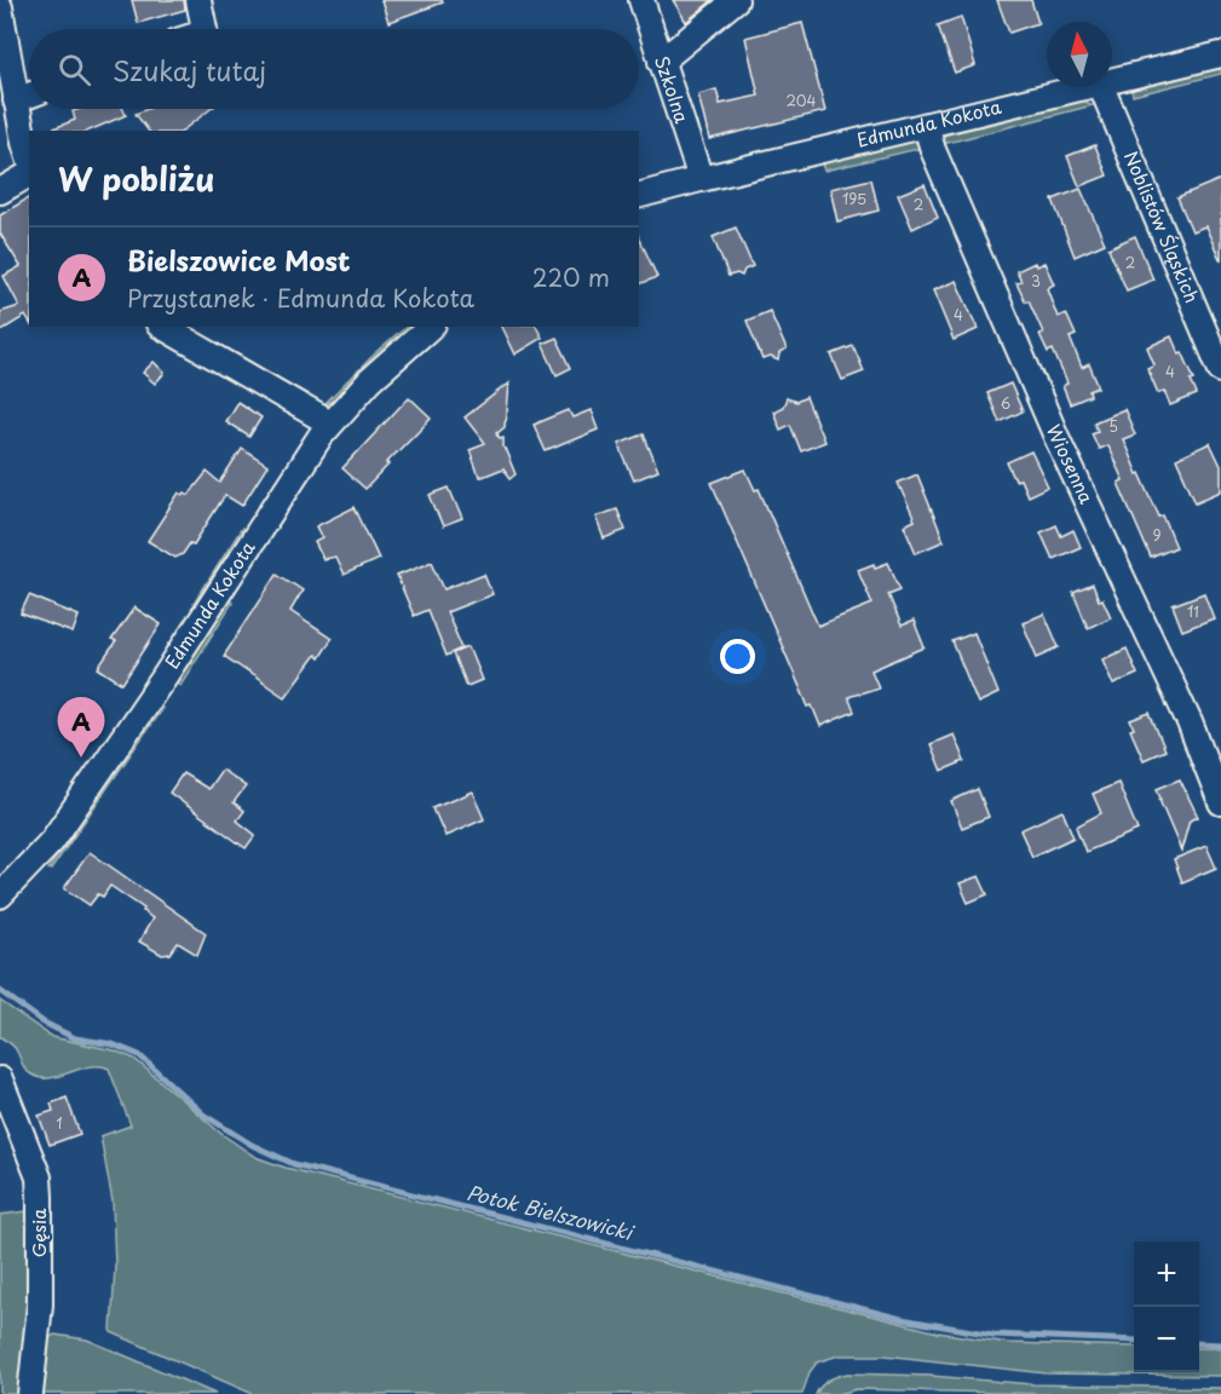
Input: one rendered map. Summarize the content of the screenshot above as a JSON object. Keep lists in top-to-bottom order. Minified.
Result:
{"streets":{"street":["Szkolna","Edmunda Kokota","Noblistów Śląskich","Wiosenna","Gęsia"]},"crossings":[["Szkolna","Edmunda Kokota"],["Edmunda Kokota","Wiosenna"]],"water":["Potok Bielszowicki"],"house_numbers":["204","195","2","2","3","4","4","6","5","9","11","1"],"north":"top","page":{"search":"Szukaj tutaj","heading":"W pobliżu","list":[{"mark":"A","name":"Bielszowice Most","note":"Przystanek · Edmunda Kokota","value":"220 m"}],"pins":"A","map_buttons":["+","−"]}}
